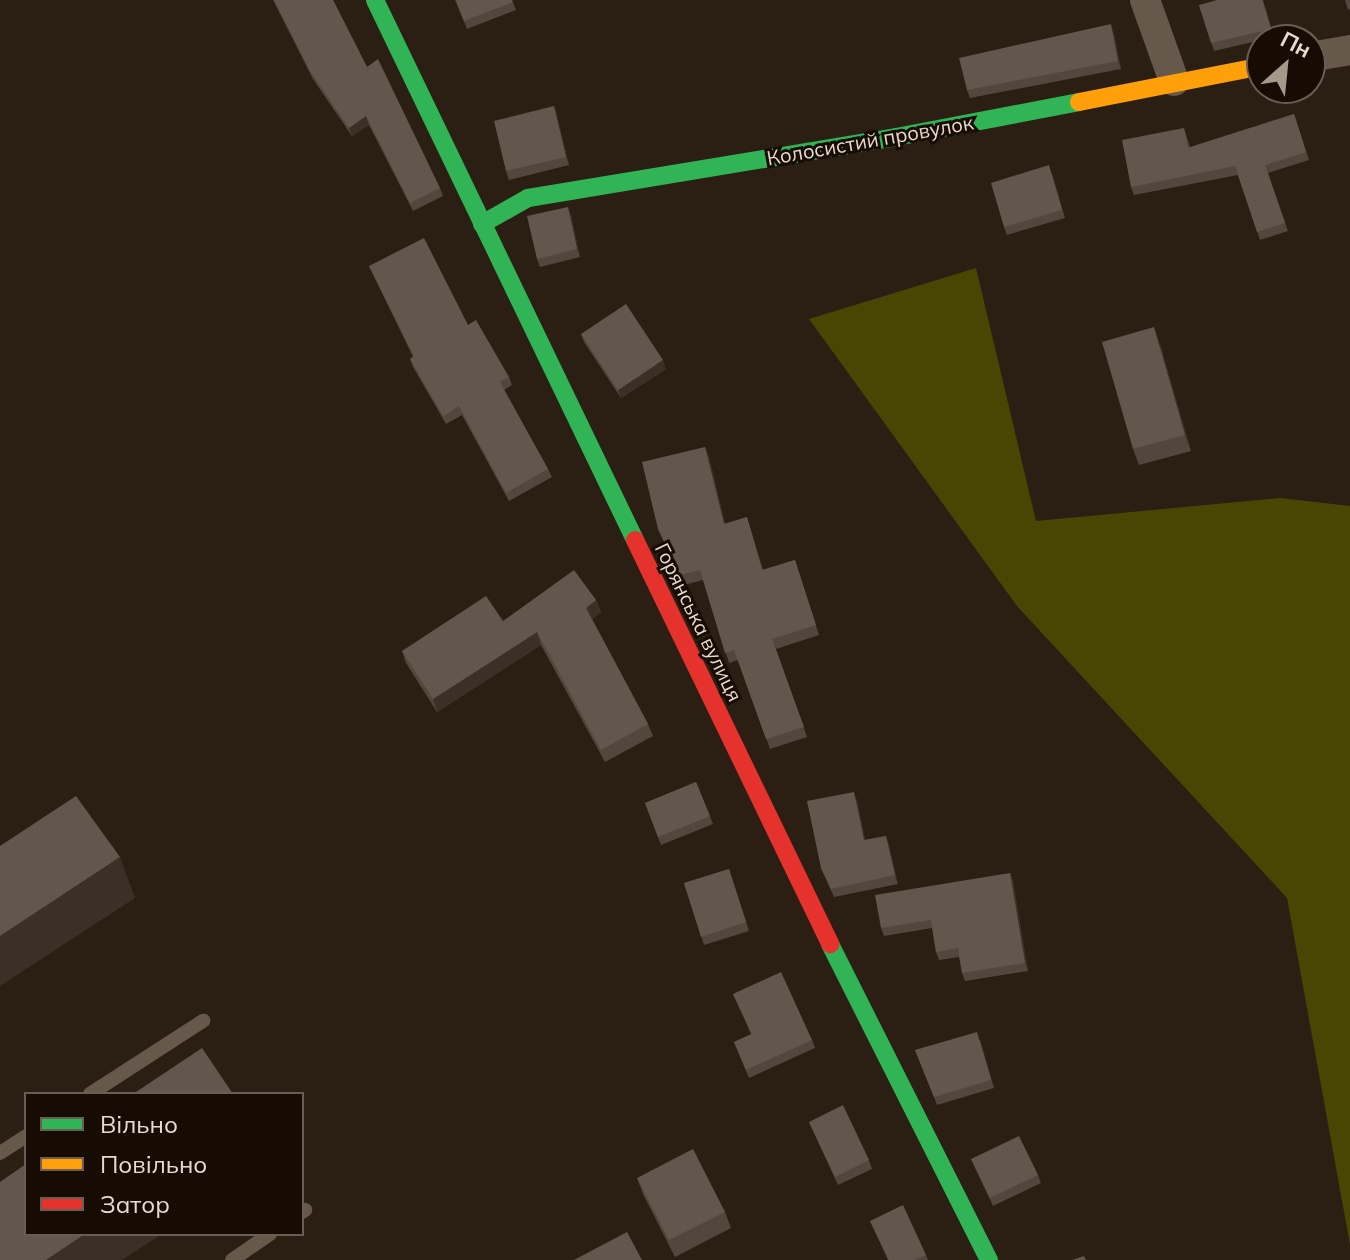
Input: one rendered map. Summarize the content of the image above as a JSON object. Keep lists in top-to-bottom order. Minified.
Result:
{"streets":{"street":["Колосистий провулок","Горянська вулиця"]},"crossings":[["Колосистий провулок","Горянська вулиця"]],"legend":["Вільно","Повільно","Затор"],"north":"top right"}
